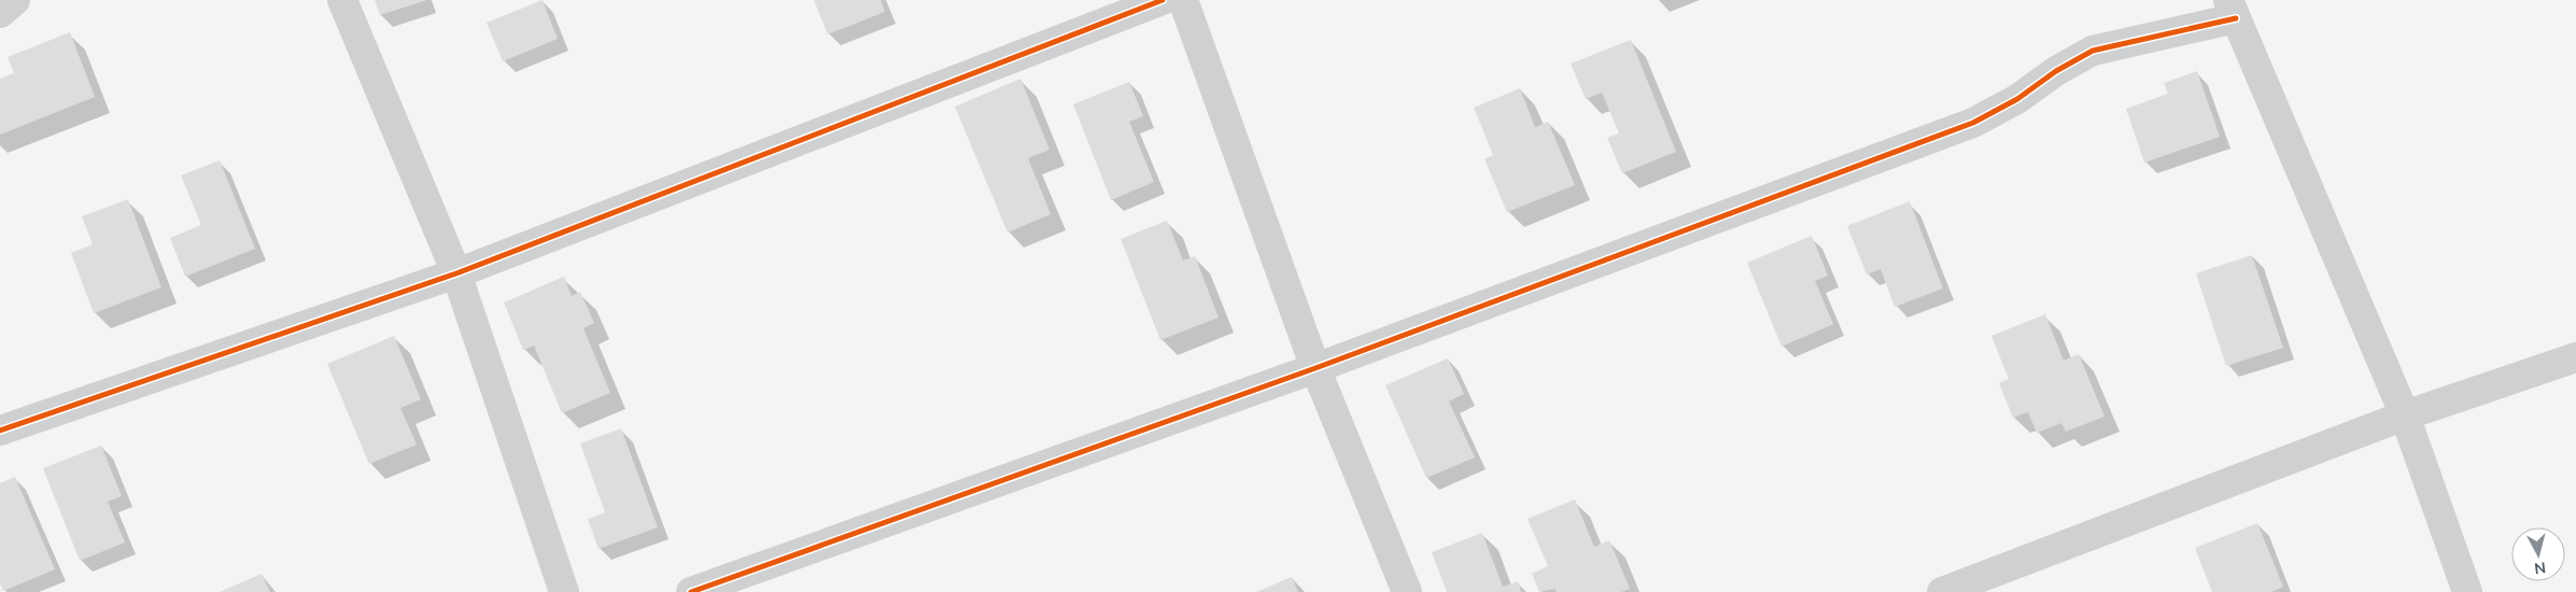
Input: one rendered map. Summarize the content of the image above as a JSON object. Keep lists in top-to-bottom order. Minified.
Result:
{"north":"bottom"}
